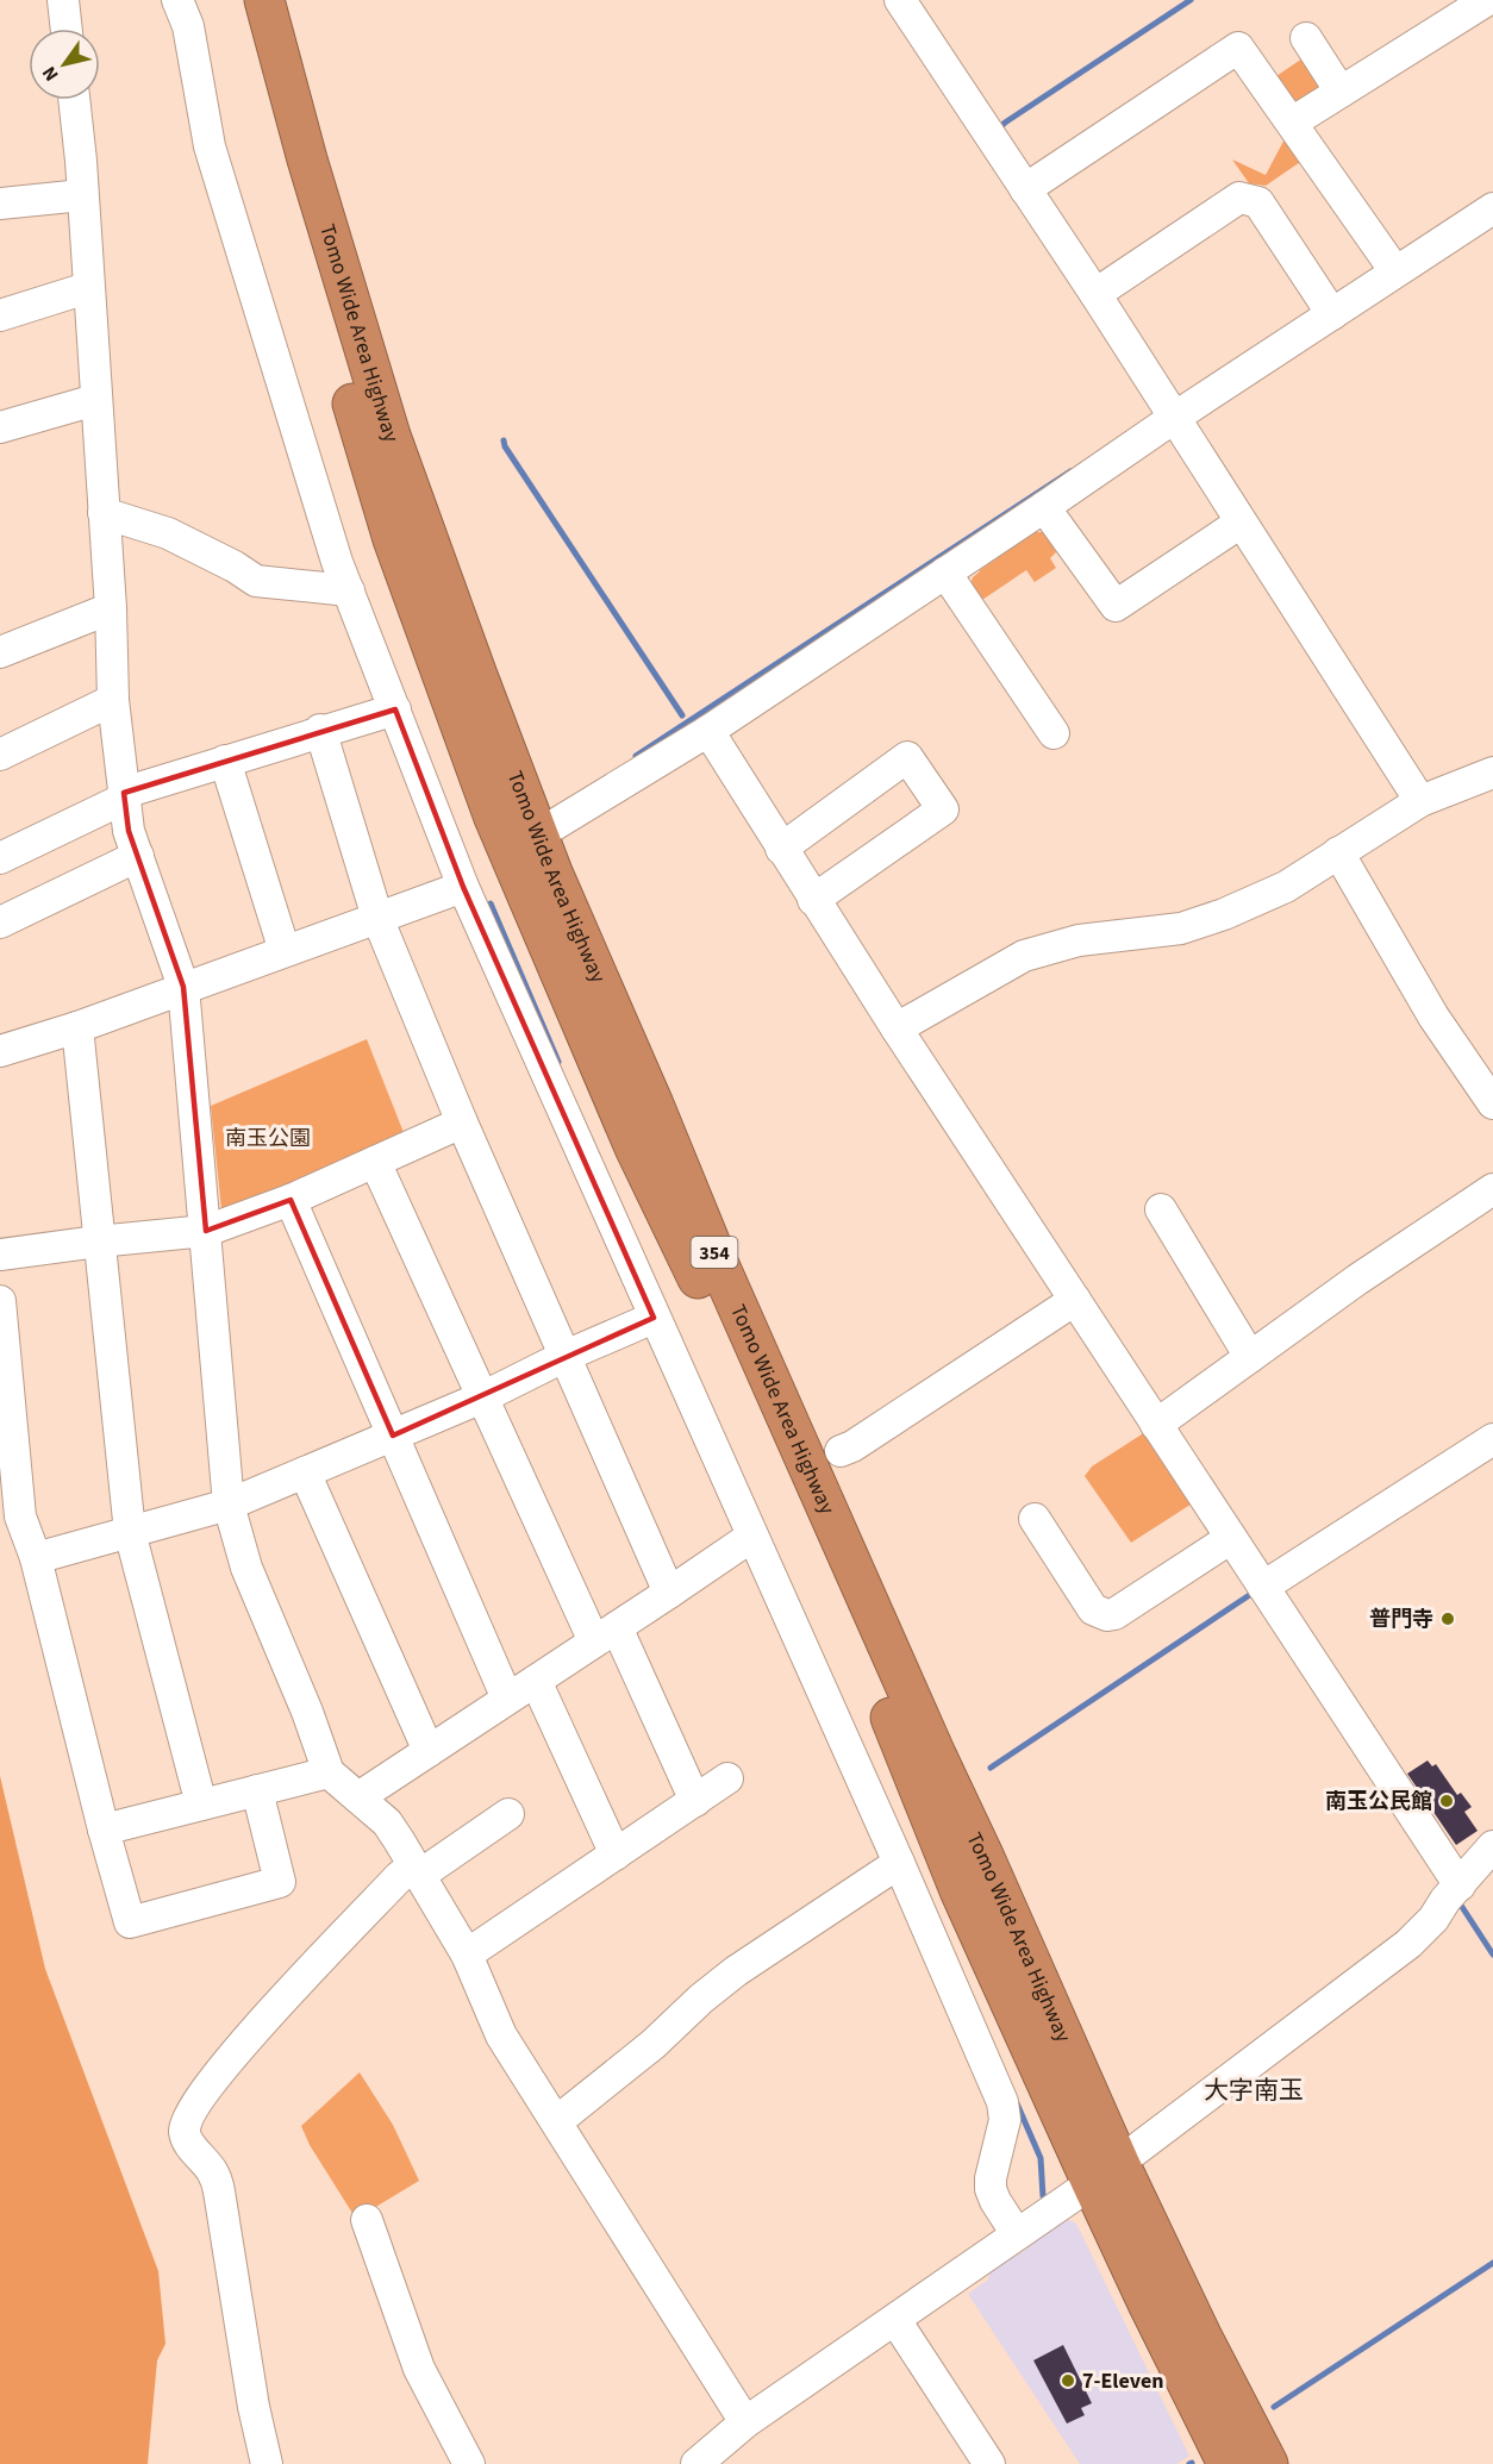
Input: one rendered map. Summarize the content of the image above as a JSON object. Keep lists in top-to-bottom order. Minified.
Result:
{"streets":{"highway":["Tomo Wide Area Highway","354"]},"districts":["大字南玉"],"parks":["南玉公園"],"places":["普門寺","南玉公民館","7-Eleven"],"north":"bottom left"}
